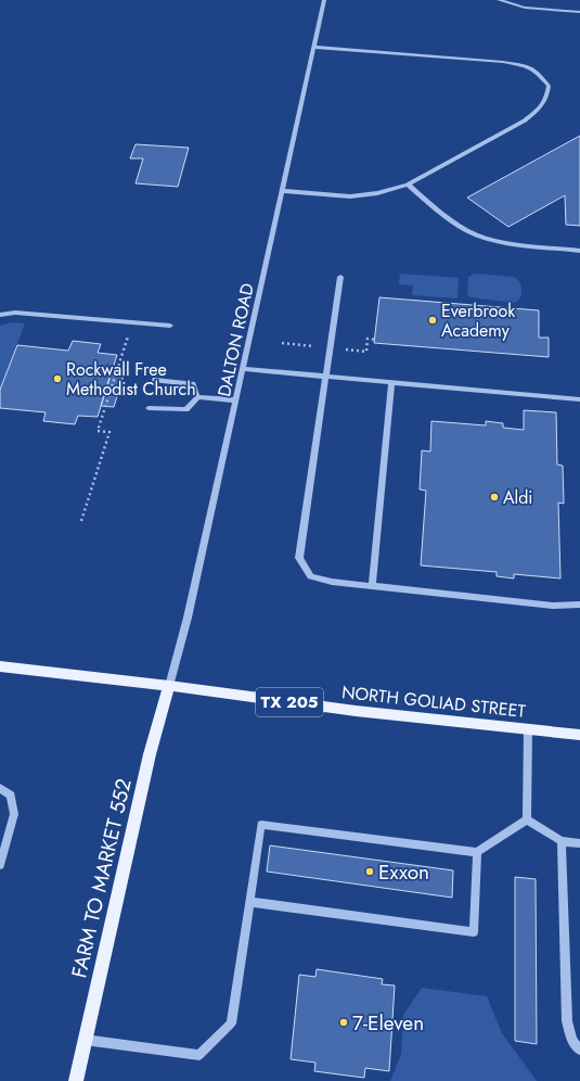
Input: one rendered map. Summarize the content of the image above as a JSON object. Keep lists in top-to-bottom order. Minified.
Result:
{"streets":{"main road":["NORTH GOLIAD STREET","TX 205","FARM TO MARKET 552"],"street":["DALTON ROAD"]},"crossings":[["DALTON ROAD","NORTH GOLIAD STREET"],["DALTON ROAD","FARM TO MARKET 552"],["NORTH GOLIAD STREET","FARM TO MARKET 552"]],"places":["Everbrook Academy","Rockwall Free Methodist Church","Aldi","Exxon","7-Eleven"]}
